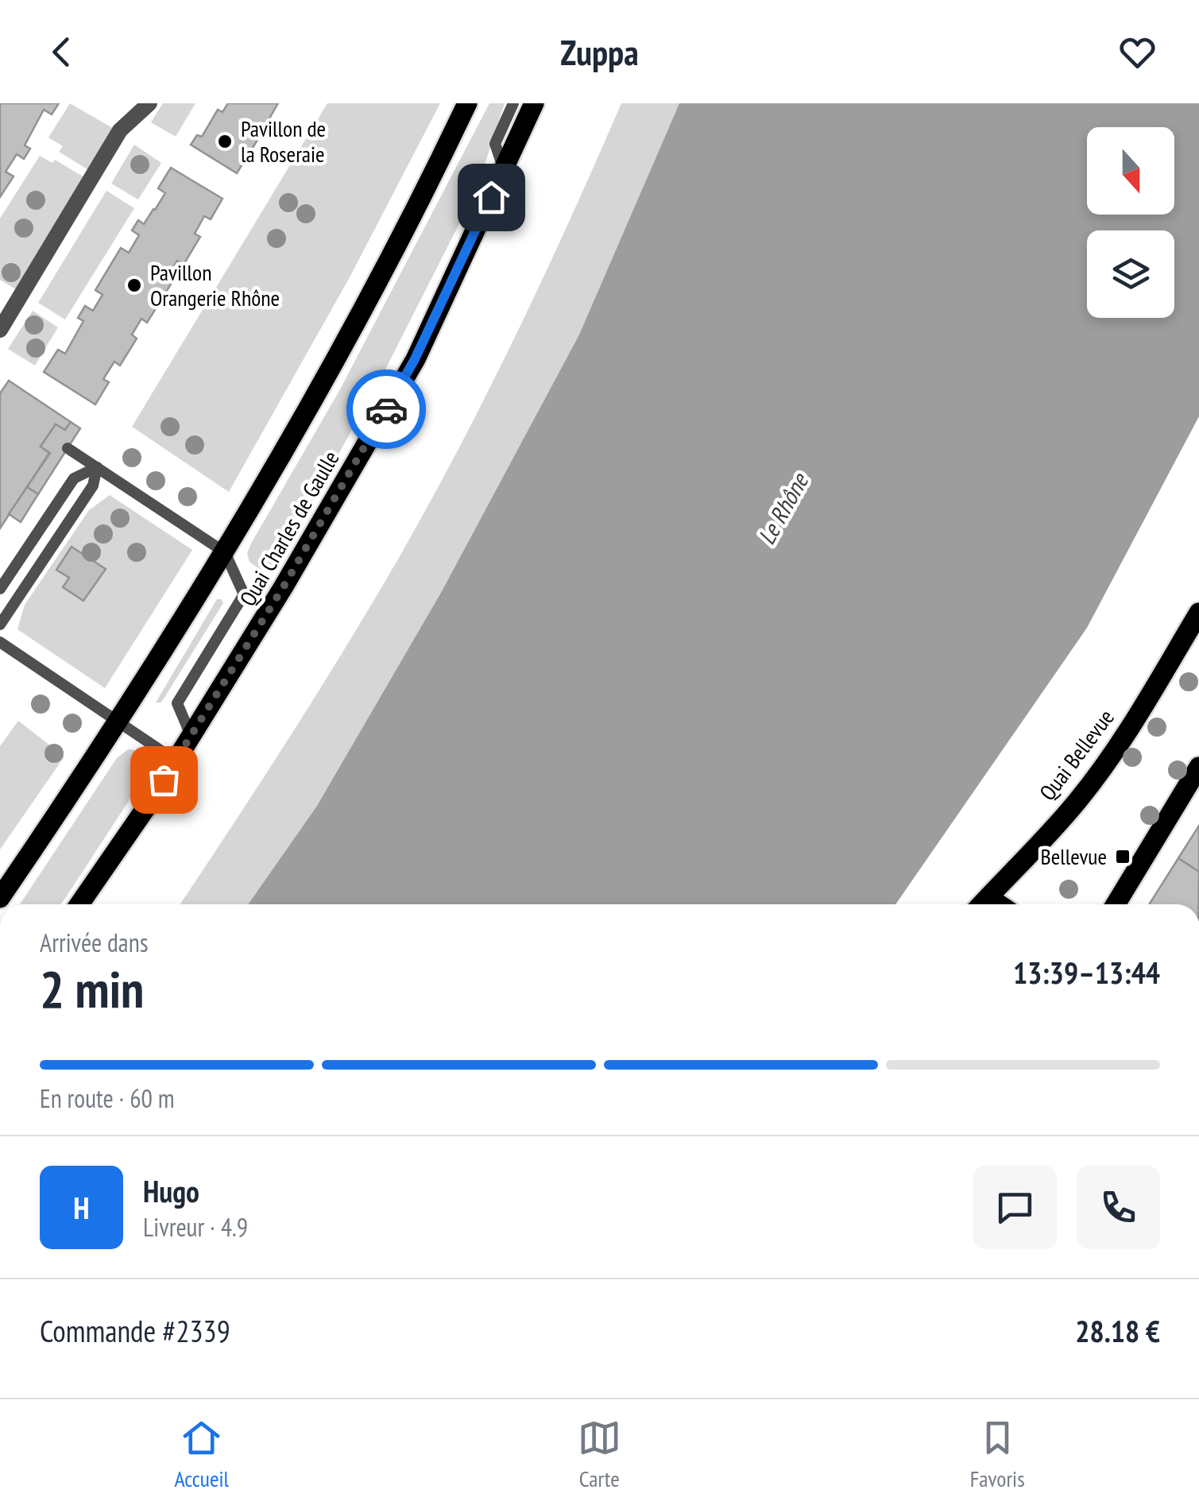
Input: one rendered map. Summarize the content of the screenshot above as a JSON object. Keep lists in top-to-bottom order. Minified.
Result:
{"streets":{"main road":["Quai Charles de Gaulle","Quai Bellevue"]},"water":["Le Rhône"],"places":{"other":["Pavillon de la Roseraie","Pavillon Orangerie Rhône"],"transit":["Bellevue"]},"north":"bottom","page":{"header":"Zuppa","heading":["2 min","Arrivée dans","13:39–13:44"],"panel":["Hugo","Livreur · 4.9","Commande #2339","28.18 €"],"bar":"En route · 60 m","round":"H","tabs":["Accueil","Carte","Favoris"]}}
